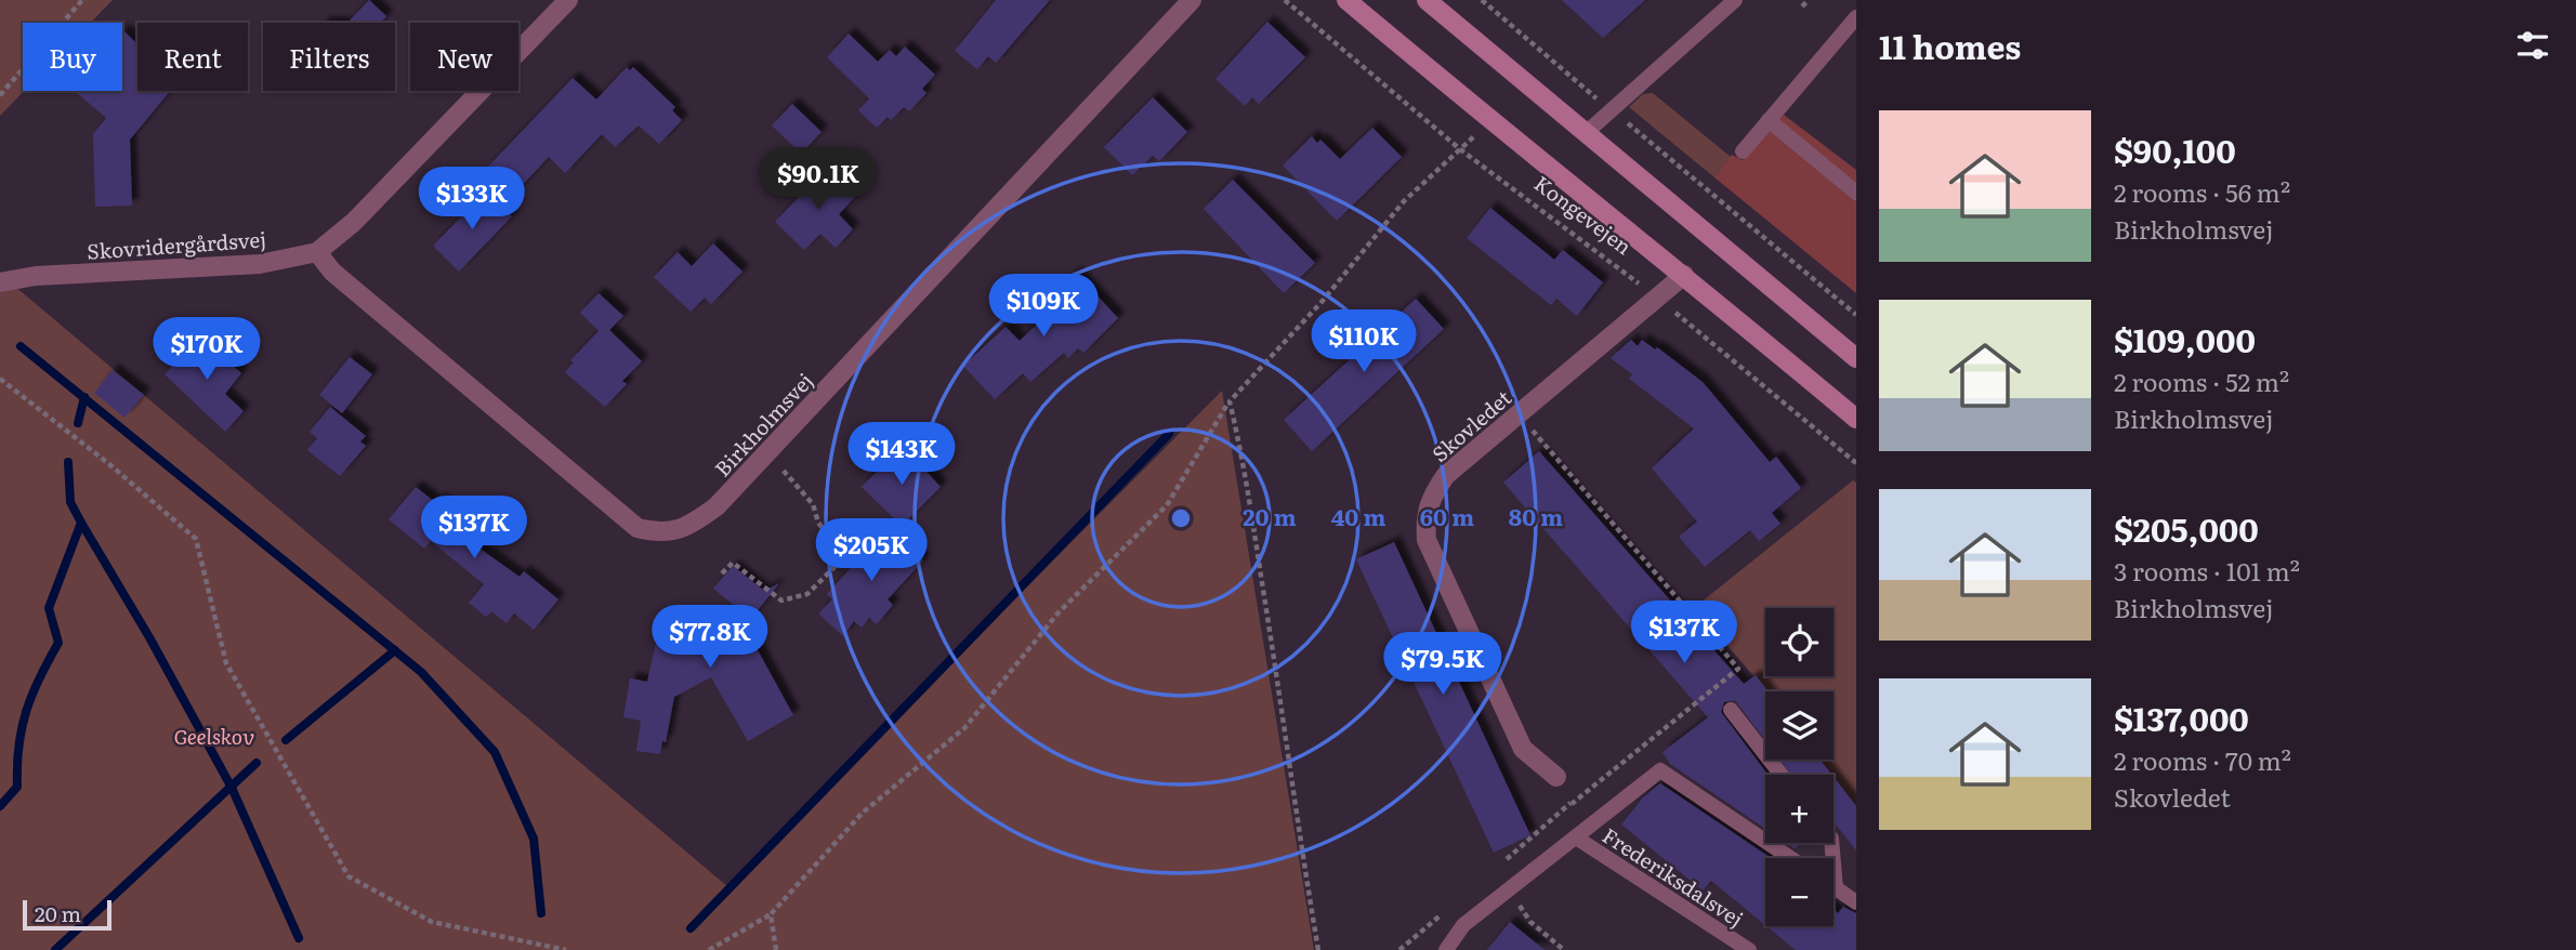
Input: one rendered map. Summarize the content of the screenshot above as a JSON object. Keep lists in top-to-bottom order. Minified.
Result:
{"streets":{"main road":["Kongevejen"],"street":["Skovridergårdsvej","Birkholmsvej","Skovledet"],"lane":["Frederiksdalsvej"]},"crossings":[["Kongevejen","Skovledet"],["Skovridergårdsvej","Birkholmsvej"]],"parks":["Geelskov"],"scale_bar":"20 m","page":{"heading":"11 homes","chip":["Buy","Rent","Filters","New"],"list":[{"name":"$90,100","note":"2 rooms · 56 m² · Birkholmsvej"},{"name":"$109,000","note":"2 rooms · 52 m² · Birkholmsvej"},{"name":"$205,000","note":"3 rooms · 101 m² · Birkholmsvej"},{"name":"$137,000","note":"2 rooms · 70 m² · Skovledet"}],"price":["$90.1K","$133K","$109K","$110K","$170K","$143K","$137K","$205K","$137K","$77.8K","$79.5K"],"map_buttons":["+","−"],"scale":"20 m"},"rings":["20 m","40 m","60 m","80 m"]}
